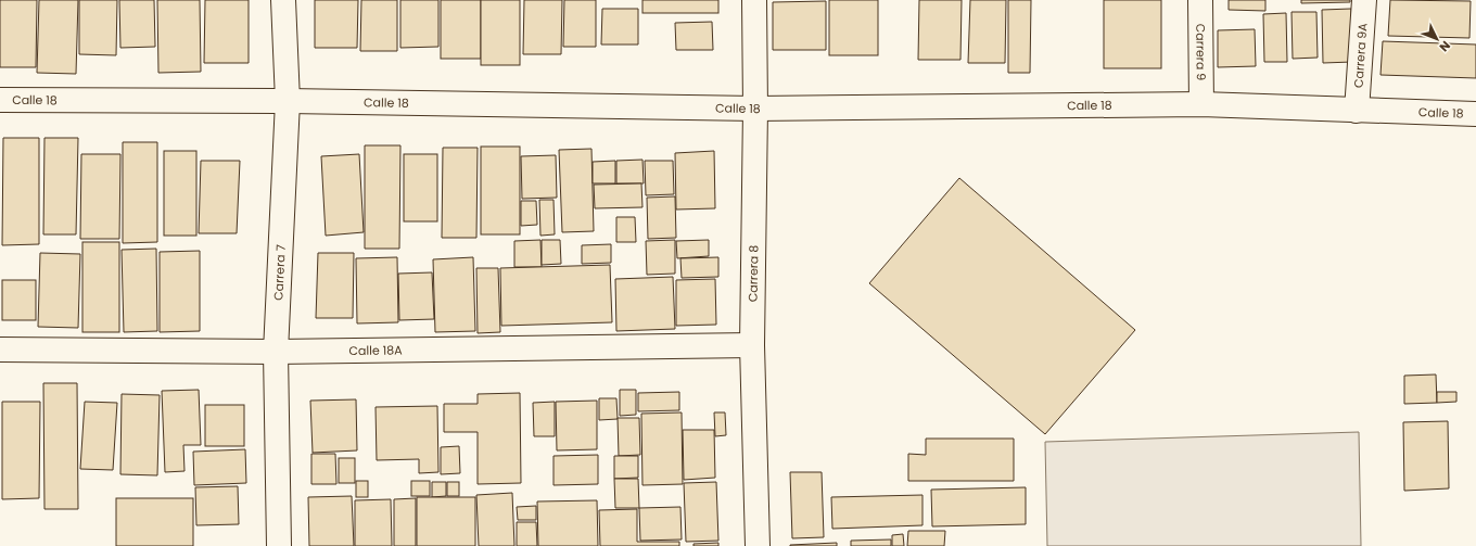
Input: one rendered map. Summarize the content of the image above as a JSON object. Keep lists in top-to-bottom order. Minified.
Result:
{"streets":{"street":["Carrera 9","Carrera 9A","Calle 18","Carrera 7","Carrera 8","Calle 18A"]},"crossings":[["Carrera 9","Calle 18"],["Carrera 9A","Calle 18"],["Calle 18","Carrera 7"],["Calle 18","Carrera 8"],["Carrera 7","Calle 18A"],["Carrera 8","Calle 18A"]],"north":"bottom right"}
